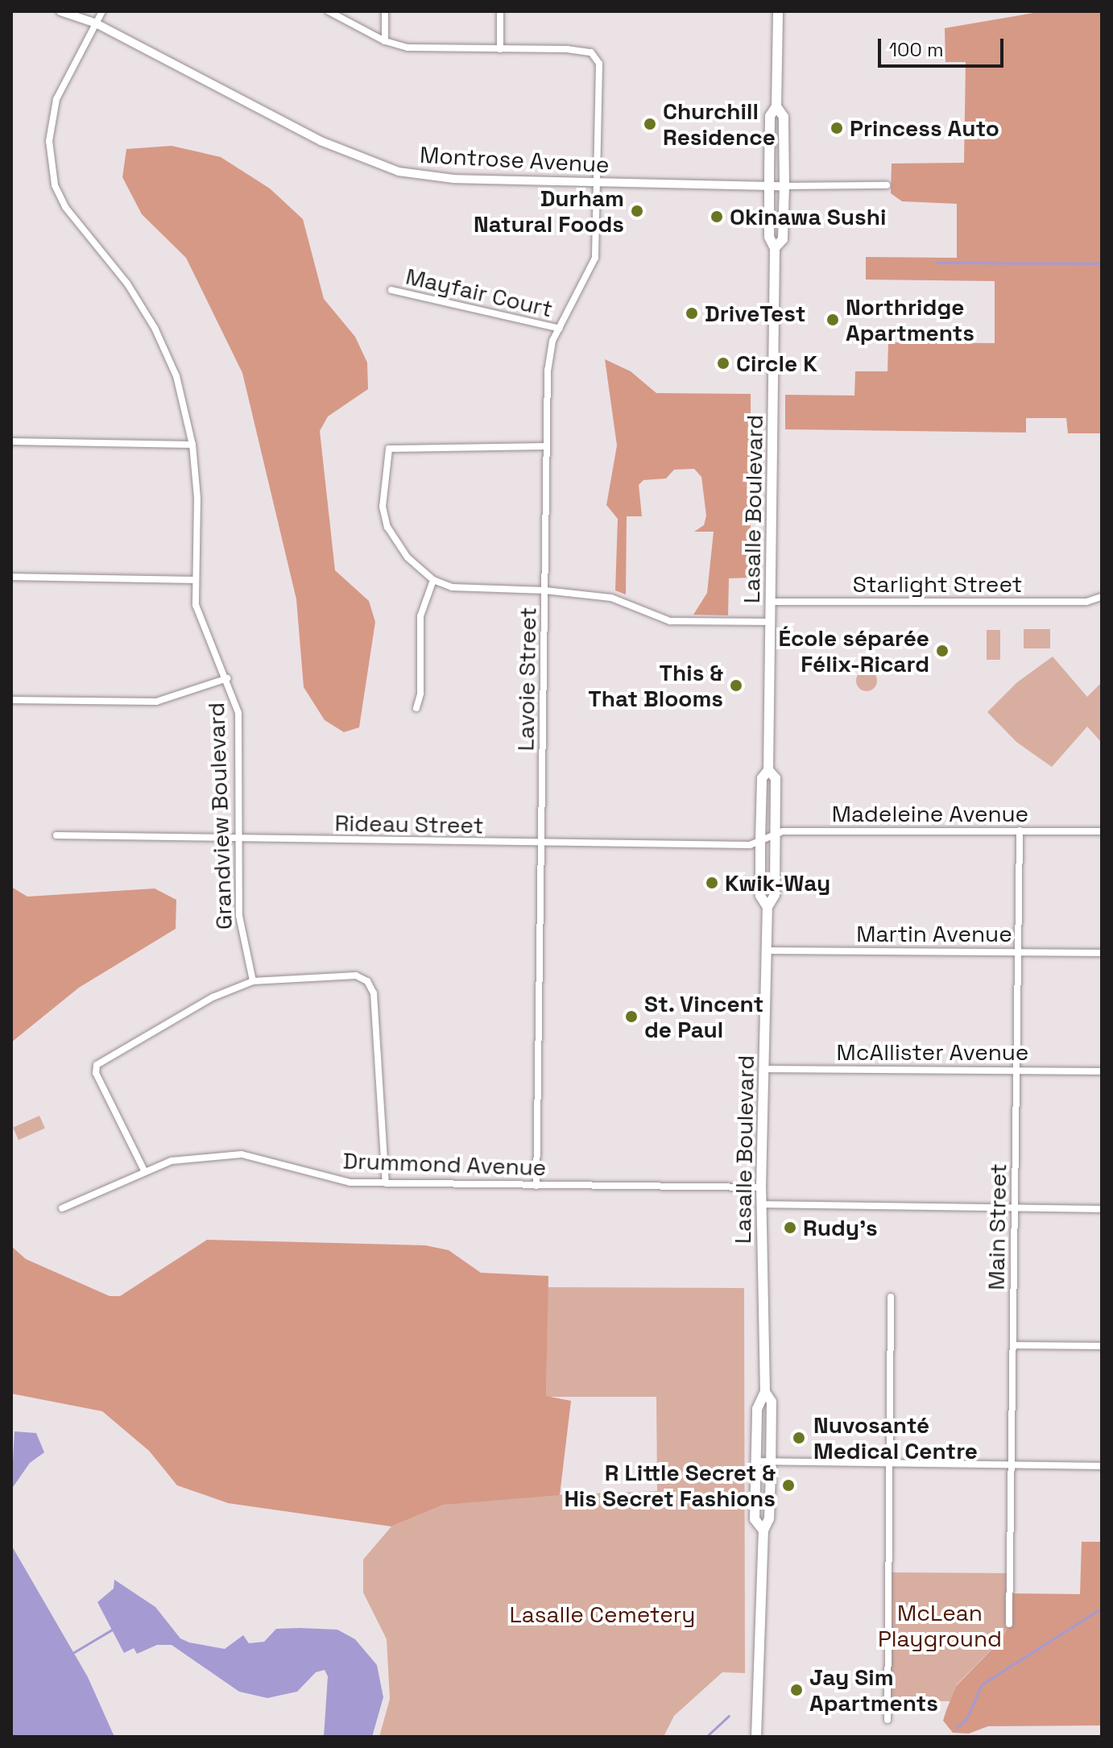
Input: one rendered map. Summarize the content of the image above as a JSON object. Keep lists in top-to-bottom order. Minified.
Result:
{"streets":{"main road":["Lasalle Boulevard"],"street":["Montrose Avenue","Mayfair Court","Starlight Street","Lavoie Street","Madeleine Avenue","Grandview Boulevard","Rideau Street","Martin Avenue","McAllister Avenue","Drummond Avenue","Main Street"]},"crossings":[["Montrose Avenue","Lasalle Boulevard"],["Montrose Avenue","Lavoie Street"],["Montrose Avenue","Grandview Boulevard"],["Mayfair Court","Lavoie Street"],["Lasalle Boulevard","Starlight Street"],["Lasalle Boulevard","Madeleine Avenue"],["Lasalle Boulevard","Rideau Street"],["Lasalle Boulevard","Martin Avenue"],["Lasalle Boulevard","McAllister Avenue"],["Lasalle Boulevard","Drummond Avenue"],["Lavoie Street","Rideau Street"],["Lavoie Street","Drummond Avenue"],["Madeleine Avenue","Rideau Street"],["Madeleine Avenue","Main Street"],["Grandview Boulevard","Rideau Street"],["Martin Avenue","Main Street"],["McAllister Avenue","Main Street"]],"parks":["McLean Playground","Lasalle Cemetery"],"places":["Churchill Residence","Princess Auto","Durham Natural Foods","Okinawa Sushi","DriveTest","Northridge Apartments","Circle K","École séparée Félix-Ricard","This & That Blooms","Kwik-Way","St. Vincent de Paul","Rudy's","Nuvosanté Medical Centre","R Little Secret & His Secret Fashions","Jay Sim Apartments"],"scale_bar":"100 m"}
